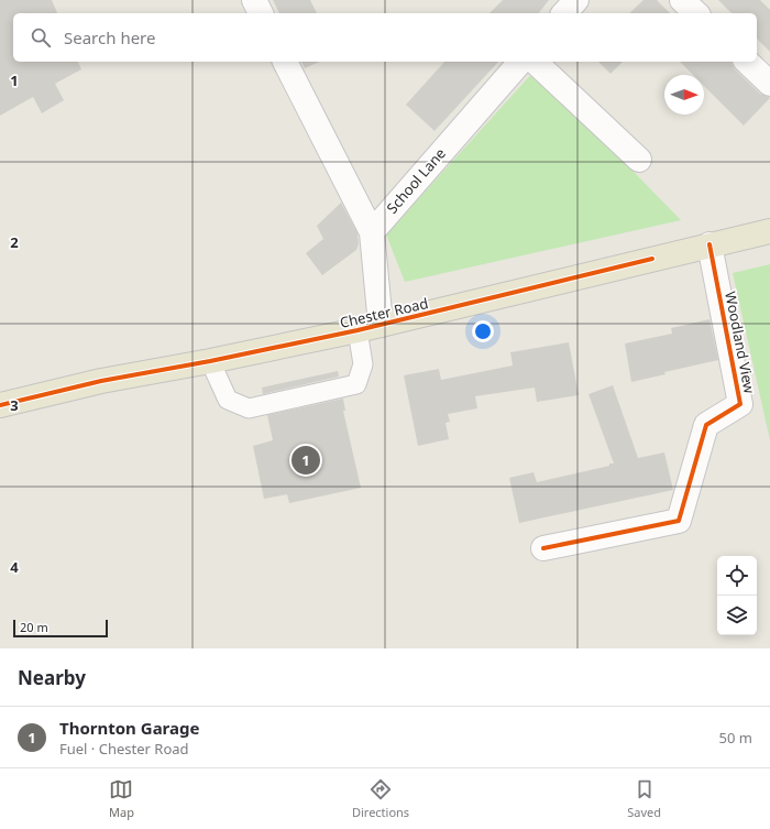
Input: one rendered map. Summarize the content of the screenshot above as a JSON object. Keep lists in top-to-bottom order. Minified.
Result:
{"streets":{"main road":["Chester Road"],"street":["School Lane","Woodland View"]},"crossings":[["Chester Road","Woodland View"]],"scale_bar":"20 m","north":"right","page":{"search":"Search here","pins":"1","scale":"20 m","heading":"Nearby","list":[{"mark":"1","name":"Thornton Garage","note":"Fuel · Chester Road","value":"50 m"}],"nav":["Map","Directions","Saved"]},"grid":{"rows":["1","2","3","4"]}}
